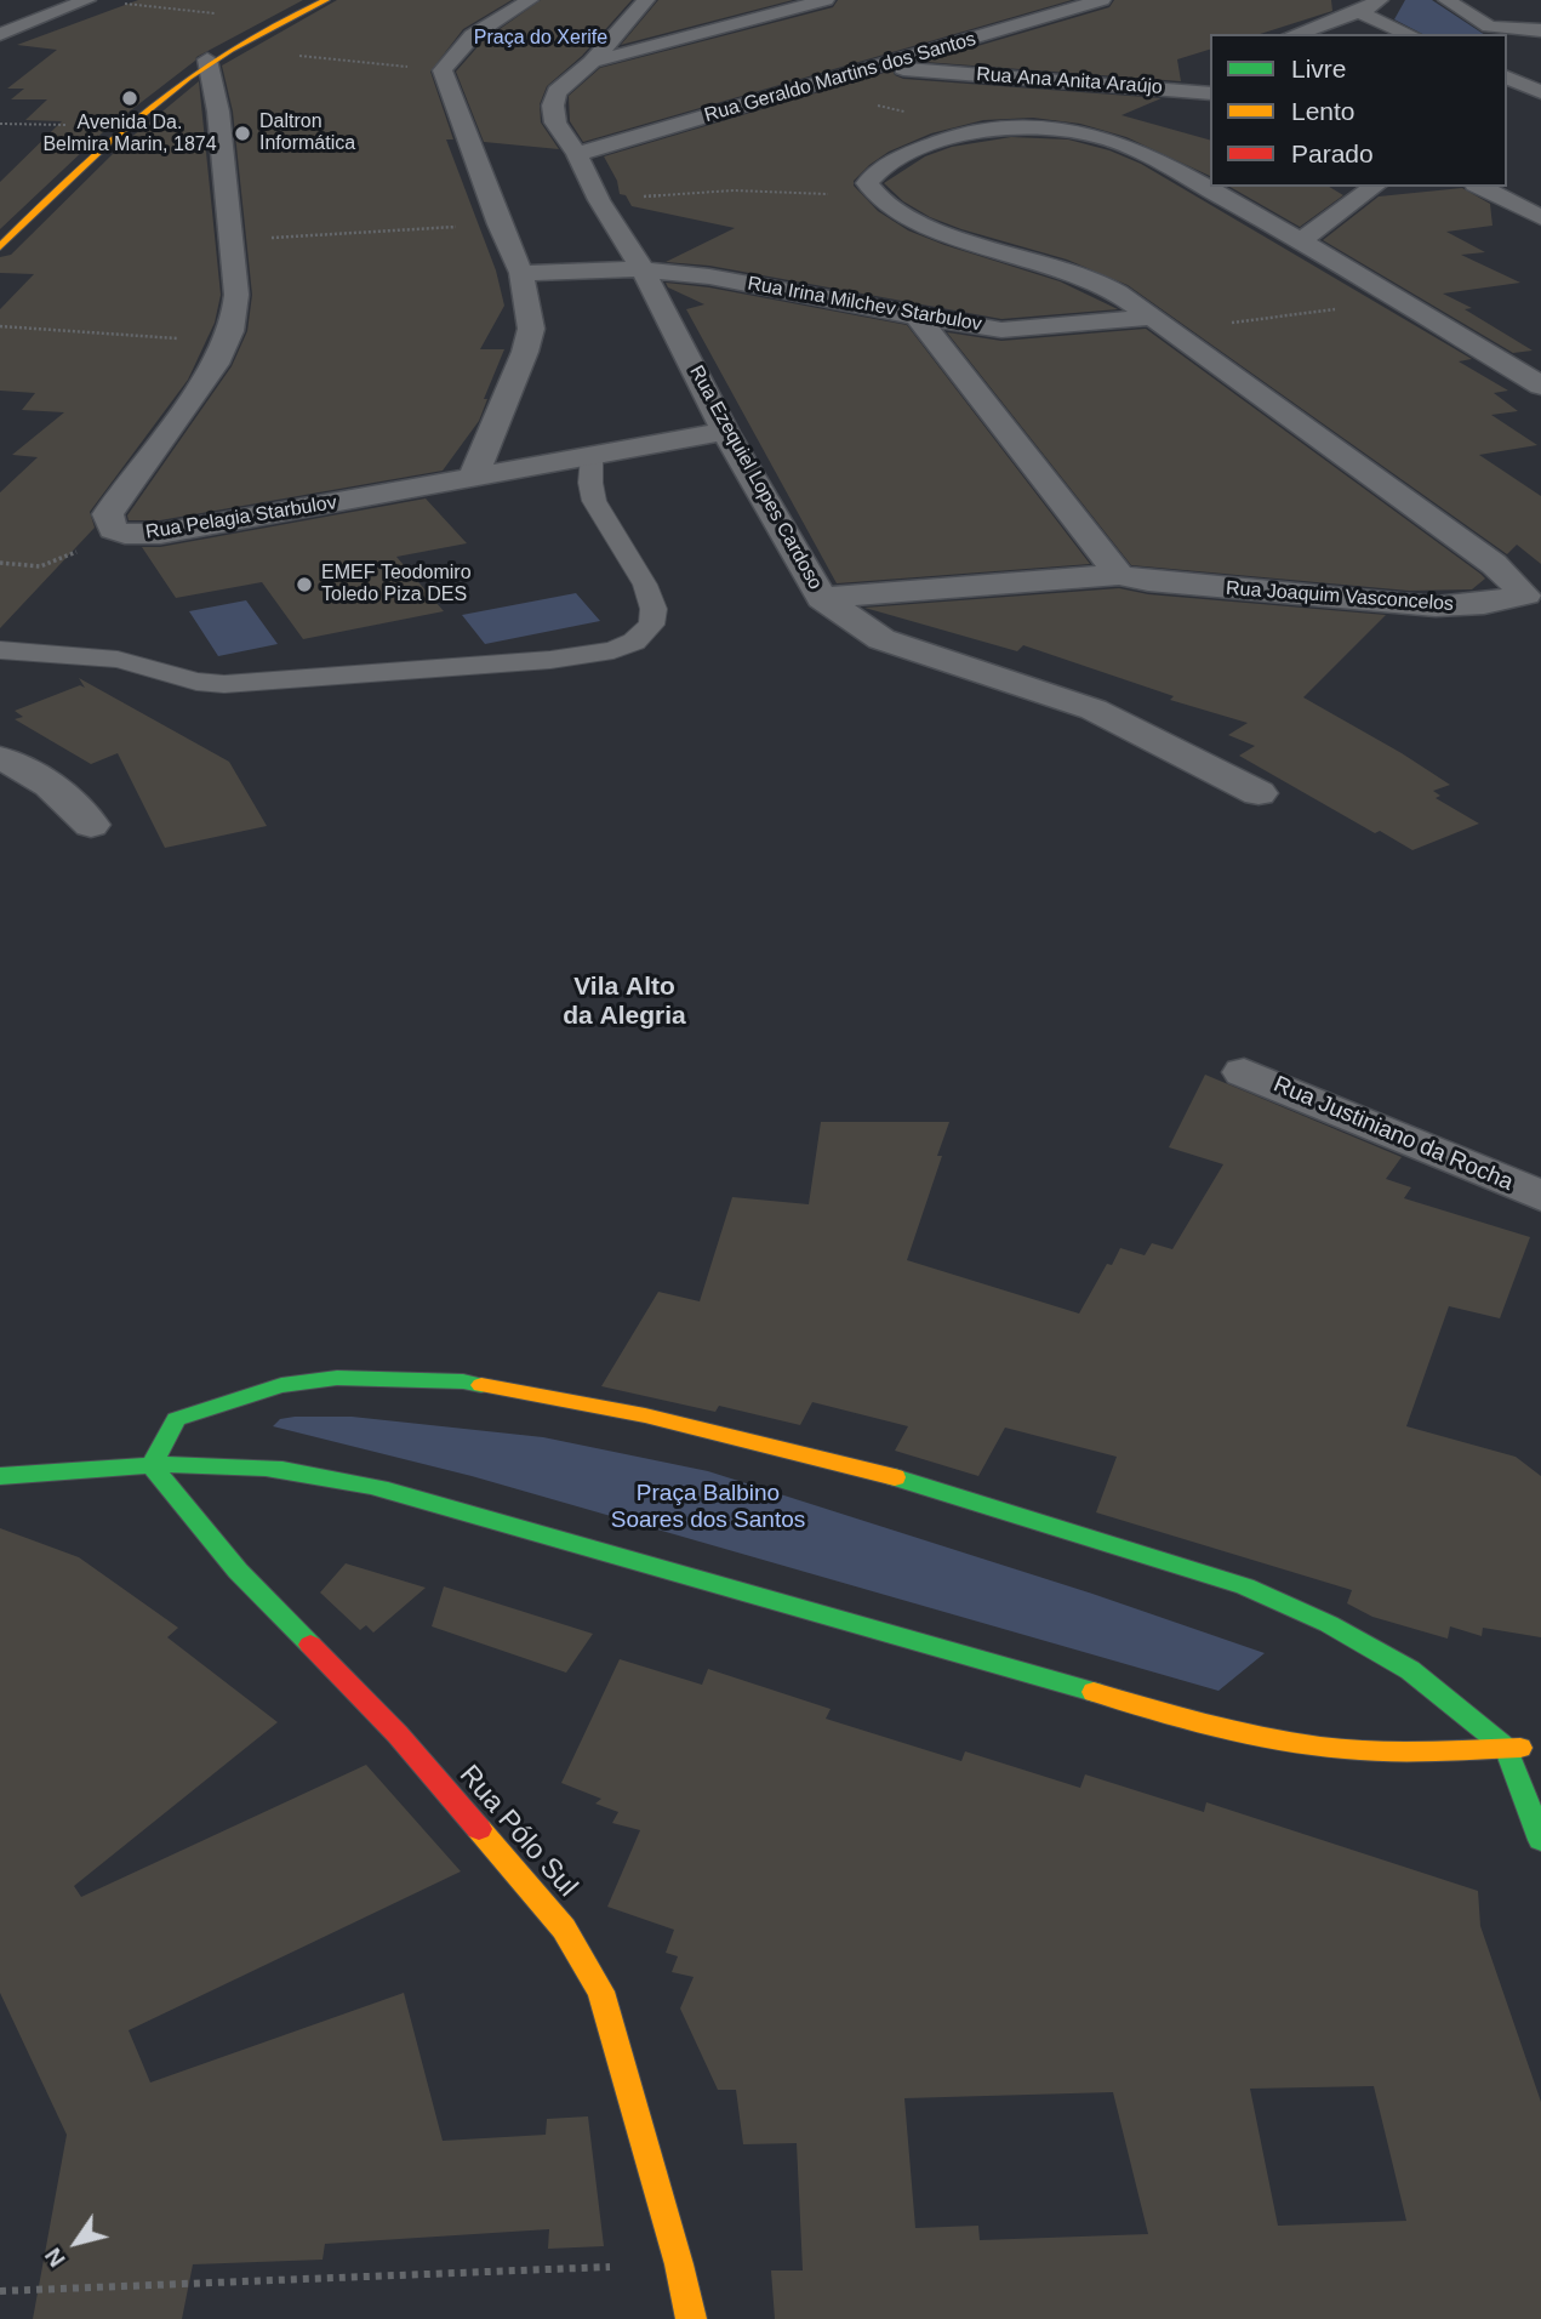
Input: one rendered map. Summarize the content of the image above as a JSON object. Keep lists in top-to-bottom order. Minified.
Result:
{"streets":{"main road":["Rua Pólo Sul"],"street":["Rua Geraldo Martins dos Santos","Rua Ana Anita Araújo","Rua Irina Milchev Starbulov","Rua Ezequiel Lopes Cardoso","Rua Pelagia Starbulov","Rua Joaquim Vasconcelos","Rua Justiniano da Rocha"]},"crossings":[["Rua Geraldo Martins dos Santos","Rua Ana Anita Araújo"],["Rua Geraldo Martins dos Santos","Rua Ezequiel Lopes Cardoso"],["Rua Irina Milchev Starbulov","Rua Ezequiel Lopes Cardoso"],["Rua Irina Milchev Starbulov","Rua Joaquim Vasconcelos"],["Rua Ezequiel Lopes Cardoso","Rua Pelagia Starbulov"],["Rua Ezequiel Lopes Cardoso","Rua Joaquim Vasconcelos"]],"districts":["Vila Alto da Alegria"],"parks":["Praça do Xerife","Praça Balbino Soares dos Santos"],"places":["Avenida Da. Belmira Marin, 1874","Daltron Informática","EMEF Teodomiro Toledo Piza DES"],"legend":["Livre","Lento","Parado"],"north":"bottom left"}
